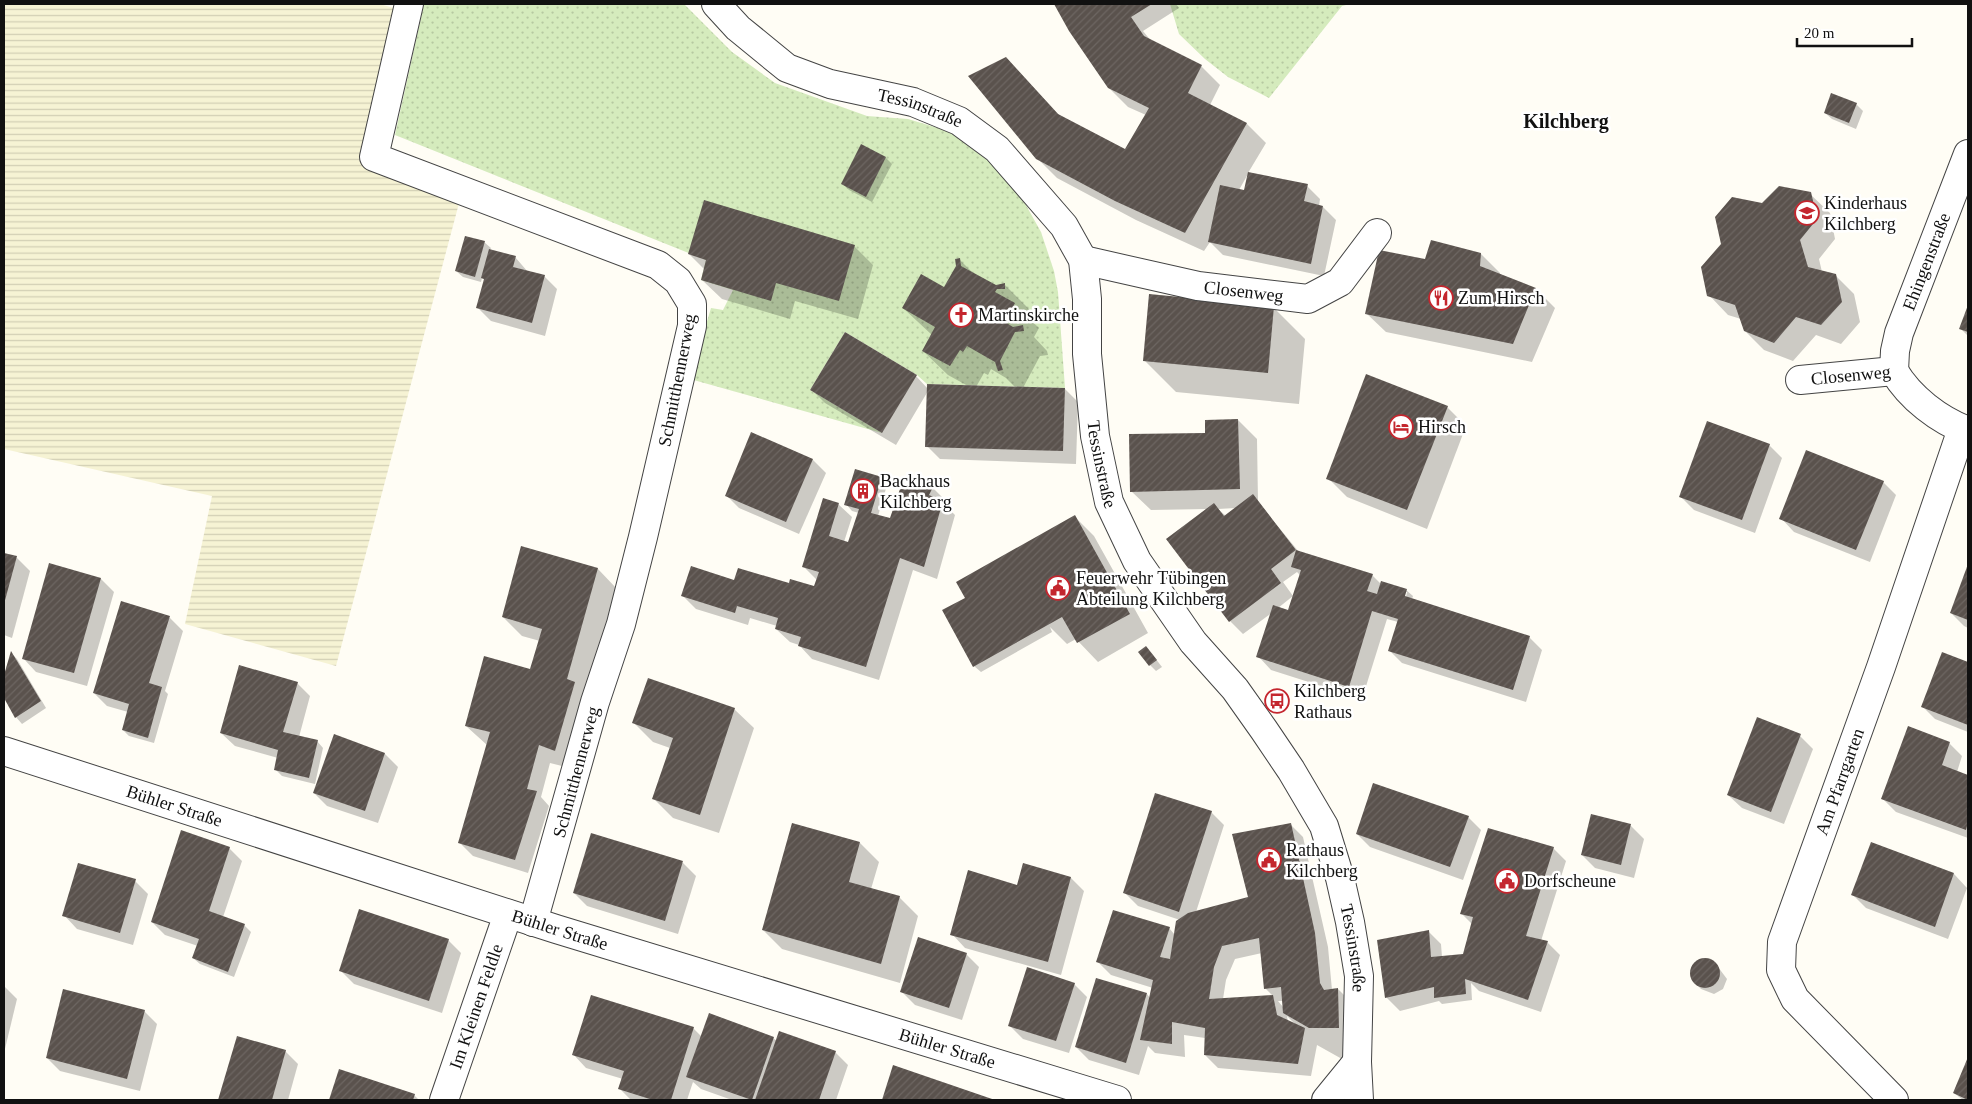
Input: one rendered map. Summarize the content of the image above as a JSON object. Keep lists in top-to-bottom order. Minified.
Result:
{"streets":{"street":["Tessinstraße","Ehingenstraße","Closenweg","Schmitthennerweg","Am Pfarrgarten","Bühler Straße","Im Kleinen Feldle"]},"crossings":[["Tessinstraße","Closenweg"],["Ehingenstraße","Closenweg"],["Closenweg","Am Pfarrgarten"],["Schmitthennerweg","Bühler Straße"],["Schmitthennerweg","Im Kleinen Feldle"],["Bühler Straße","Im Kleinen Feldle"]],"districts":["Kilchberg"],"places":{"school or university":["Kinderhaus Kilchberg"],"restaurant":["Zum Hirsch"],"church":["Martinskirche"],"hotel":["Hirsch"],"building":["Backhaus Kilchberg"],"public building":["Feuerwehr Tübingen Abteilung Kilchberg","Rathaus Kilchberg","Dorfscheune"],"bus stop":["Kilchberg Rathaus"]},"scale_bar":"20 m"}
